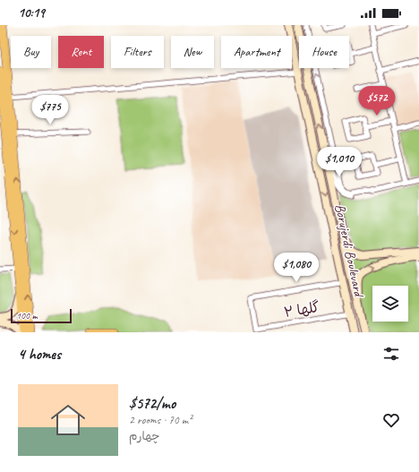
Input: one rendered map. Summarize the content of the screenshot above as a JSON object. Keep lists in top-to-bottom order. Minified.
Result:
{"streets":{"main road":["Borujerdi Boulevard"],"street":["گلها ۲"]},"crossings":[["Borujerdi Boulevard","گلها ۲"]],"scale_bar":"100 m","page":{"status":"10:19","chip":["Buy","Rent","Filters","New","Apartment","House"],"price":["$572","$775","$1,010","$1,080"],"scale":"100 m","heading":"4 homes","list":[{"name":"$572/mo","note":"2 rooms · 70 m² · چهارم"}]}}
